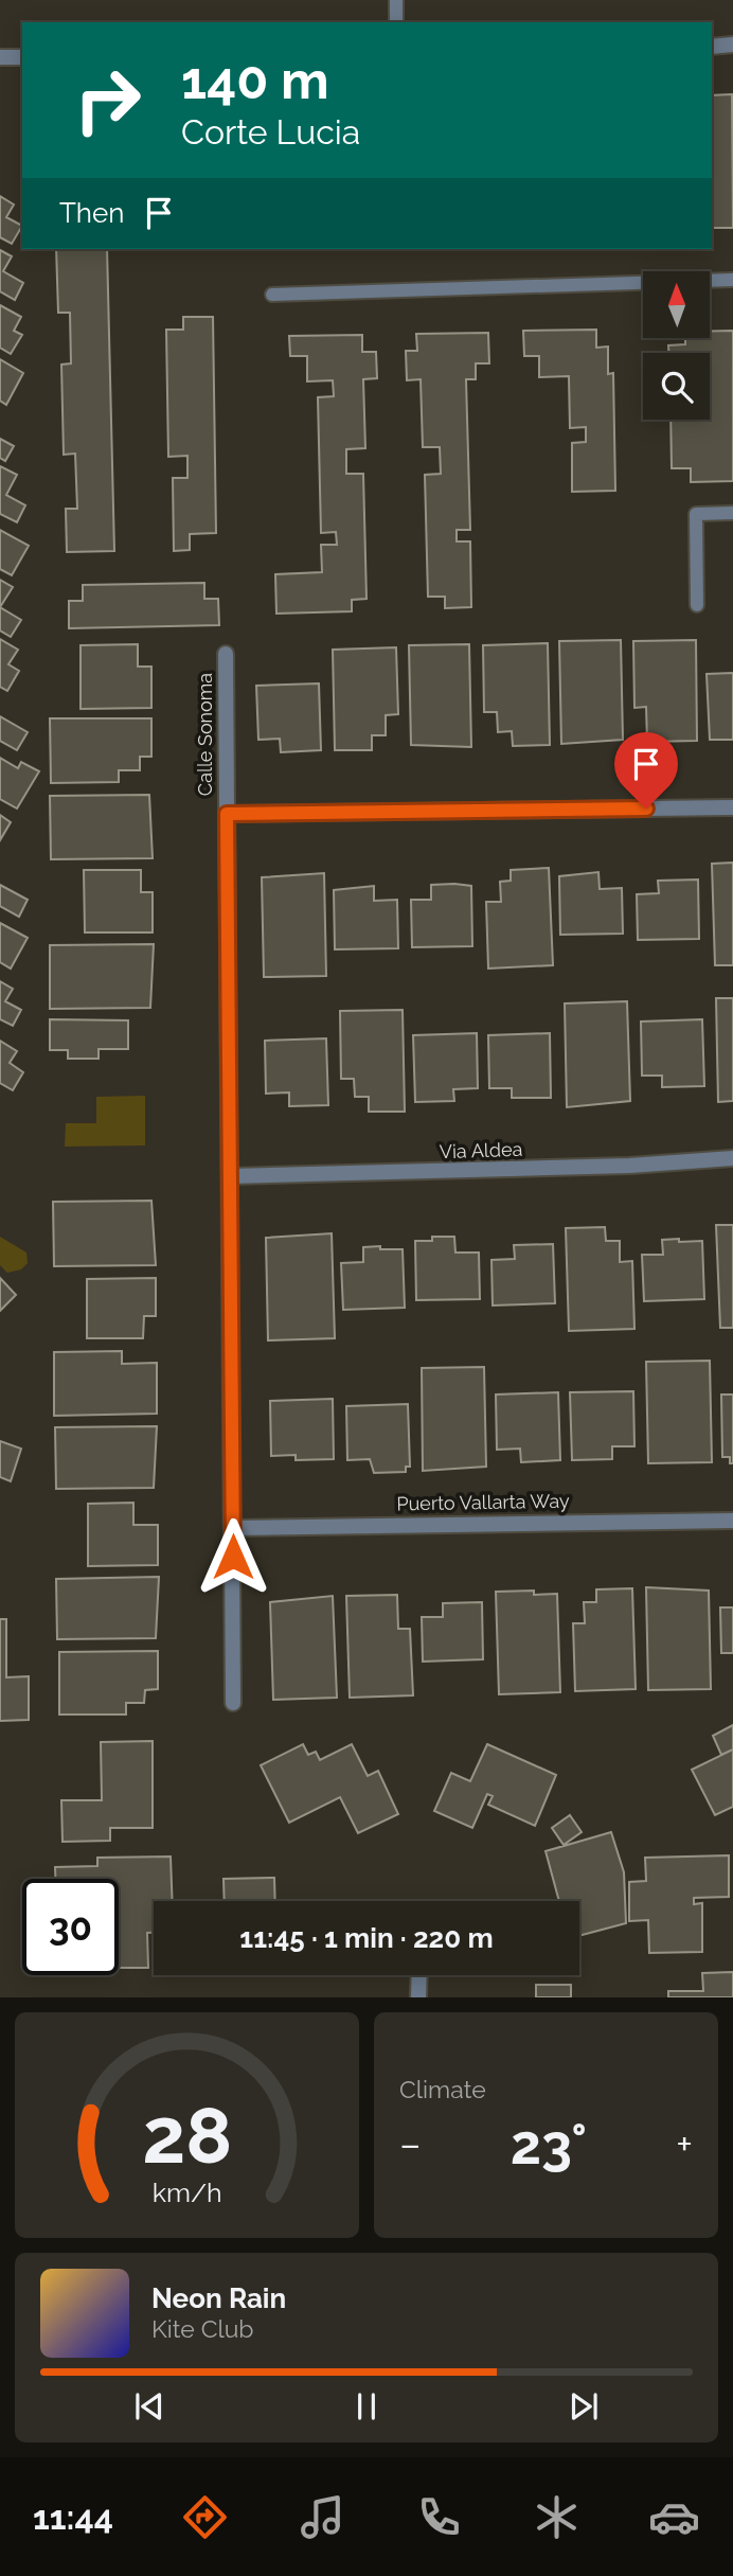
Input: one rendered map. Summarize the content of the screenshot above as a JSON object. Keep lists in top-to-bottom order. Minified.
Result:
{"streets":{"street":["Calle Sonoma","Via Aldea","Puerto Vallarta Way"]},"crossings":[["Calle Sonoma","Via Aldea"],["Calle Sonoma","Puerto Vallarta Way"]],"north":"top","page":{"turn":["140 m","Corte Lucia"],"then":"Then","limit":"30","trip":"11:45 · 1 min · 220 m","tile":"Climate","heat":["−","23°","+"],"song":["Neon Rain","Kite Club"],"tabs":"11:44","gauge":["28","km/h"]}}
